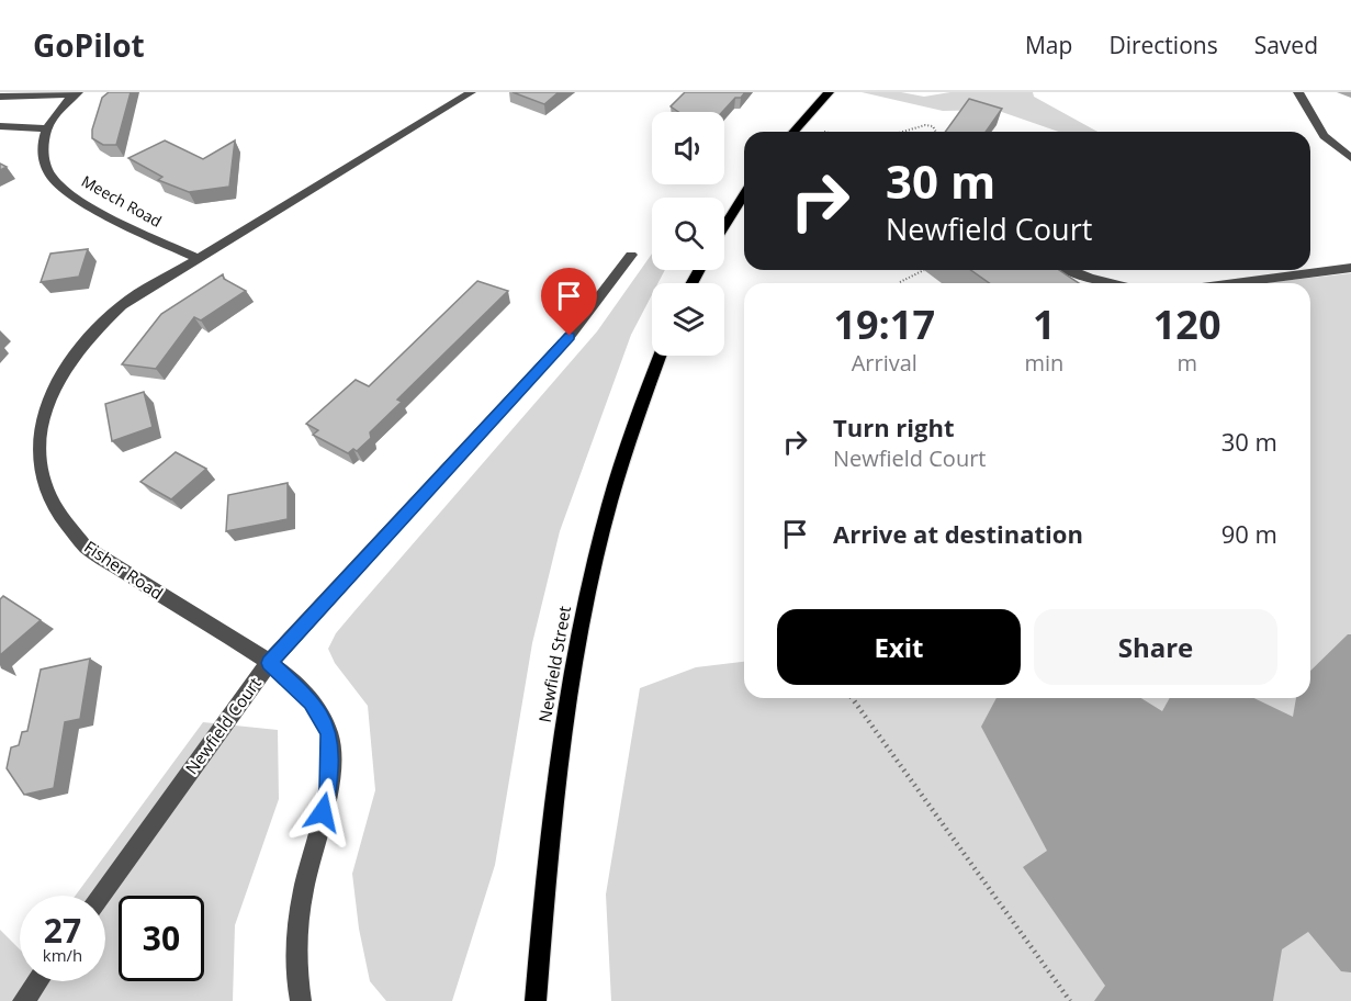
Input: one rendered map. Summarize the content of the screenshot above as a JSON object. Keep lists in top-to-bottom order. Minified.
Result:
{"streets":{"main road":["Newfield Street"],"street":["Meech Road","Fisher Road","Newfield Court"]},"crossings":[["Meech Road","Fisher Road"],["Fisher Road","Newfield Court"]],"page":{"header":"GoPilot","nav":["Map","Directions","Saved"],"turn":["30 m","Newfield Court"],"eta":["19:17","Arrival","1","min","120","m"],"list":[{"name":"Turn right","note":"Newfield Court","value":"30 m"},{"name":"Arrive at destination","value":"90 m"}],"buttons":["Exit","Share"],"speed":"27 km/h","limit":"30"}}
